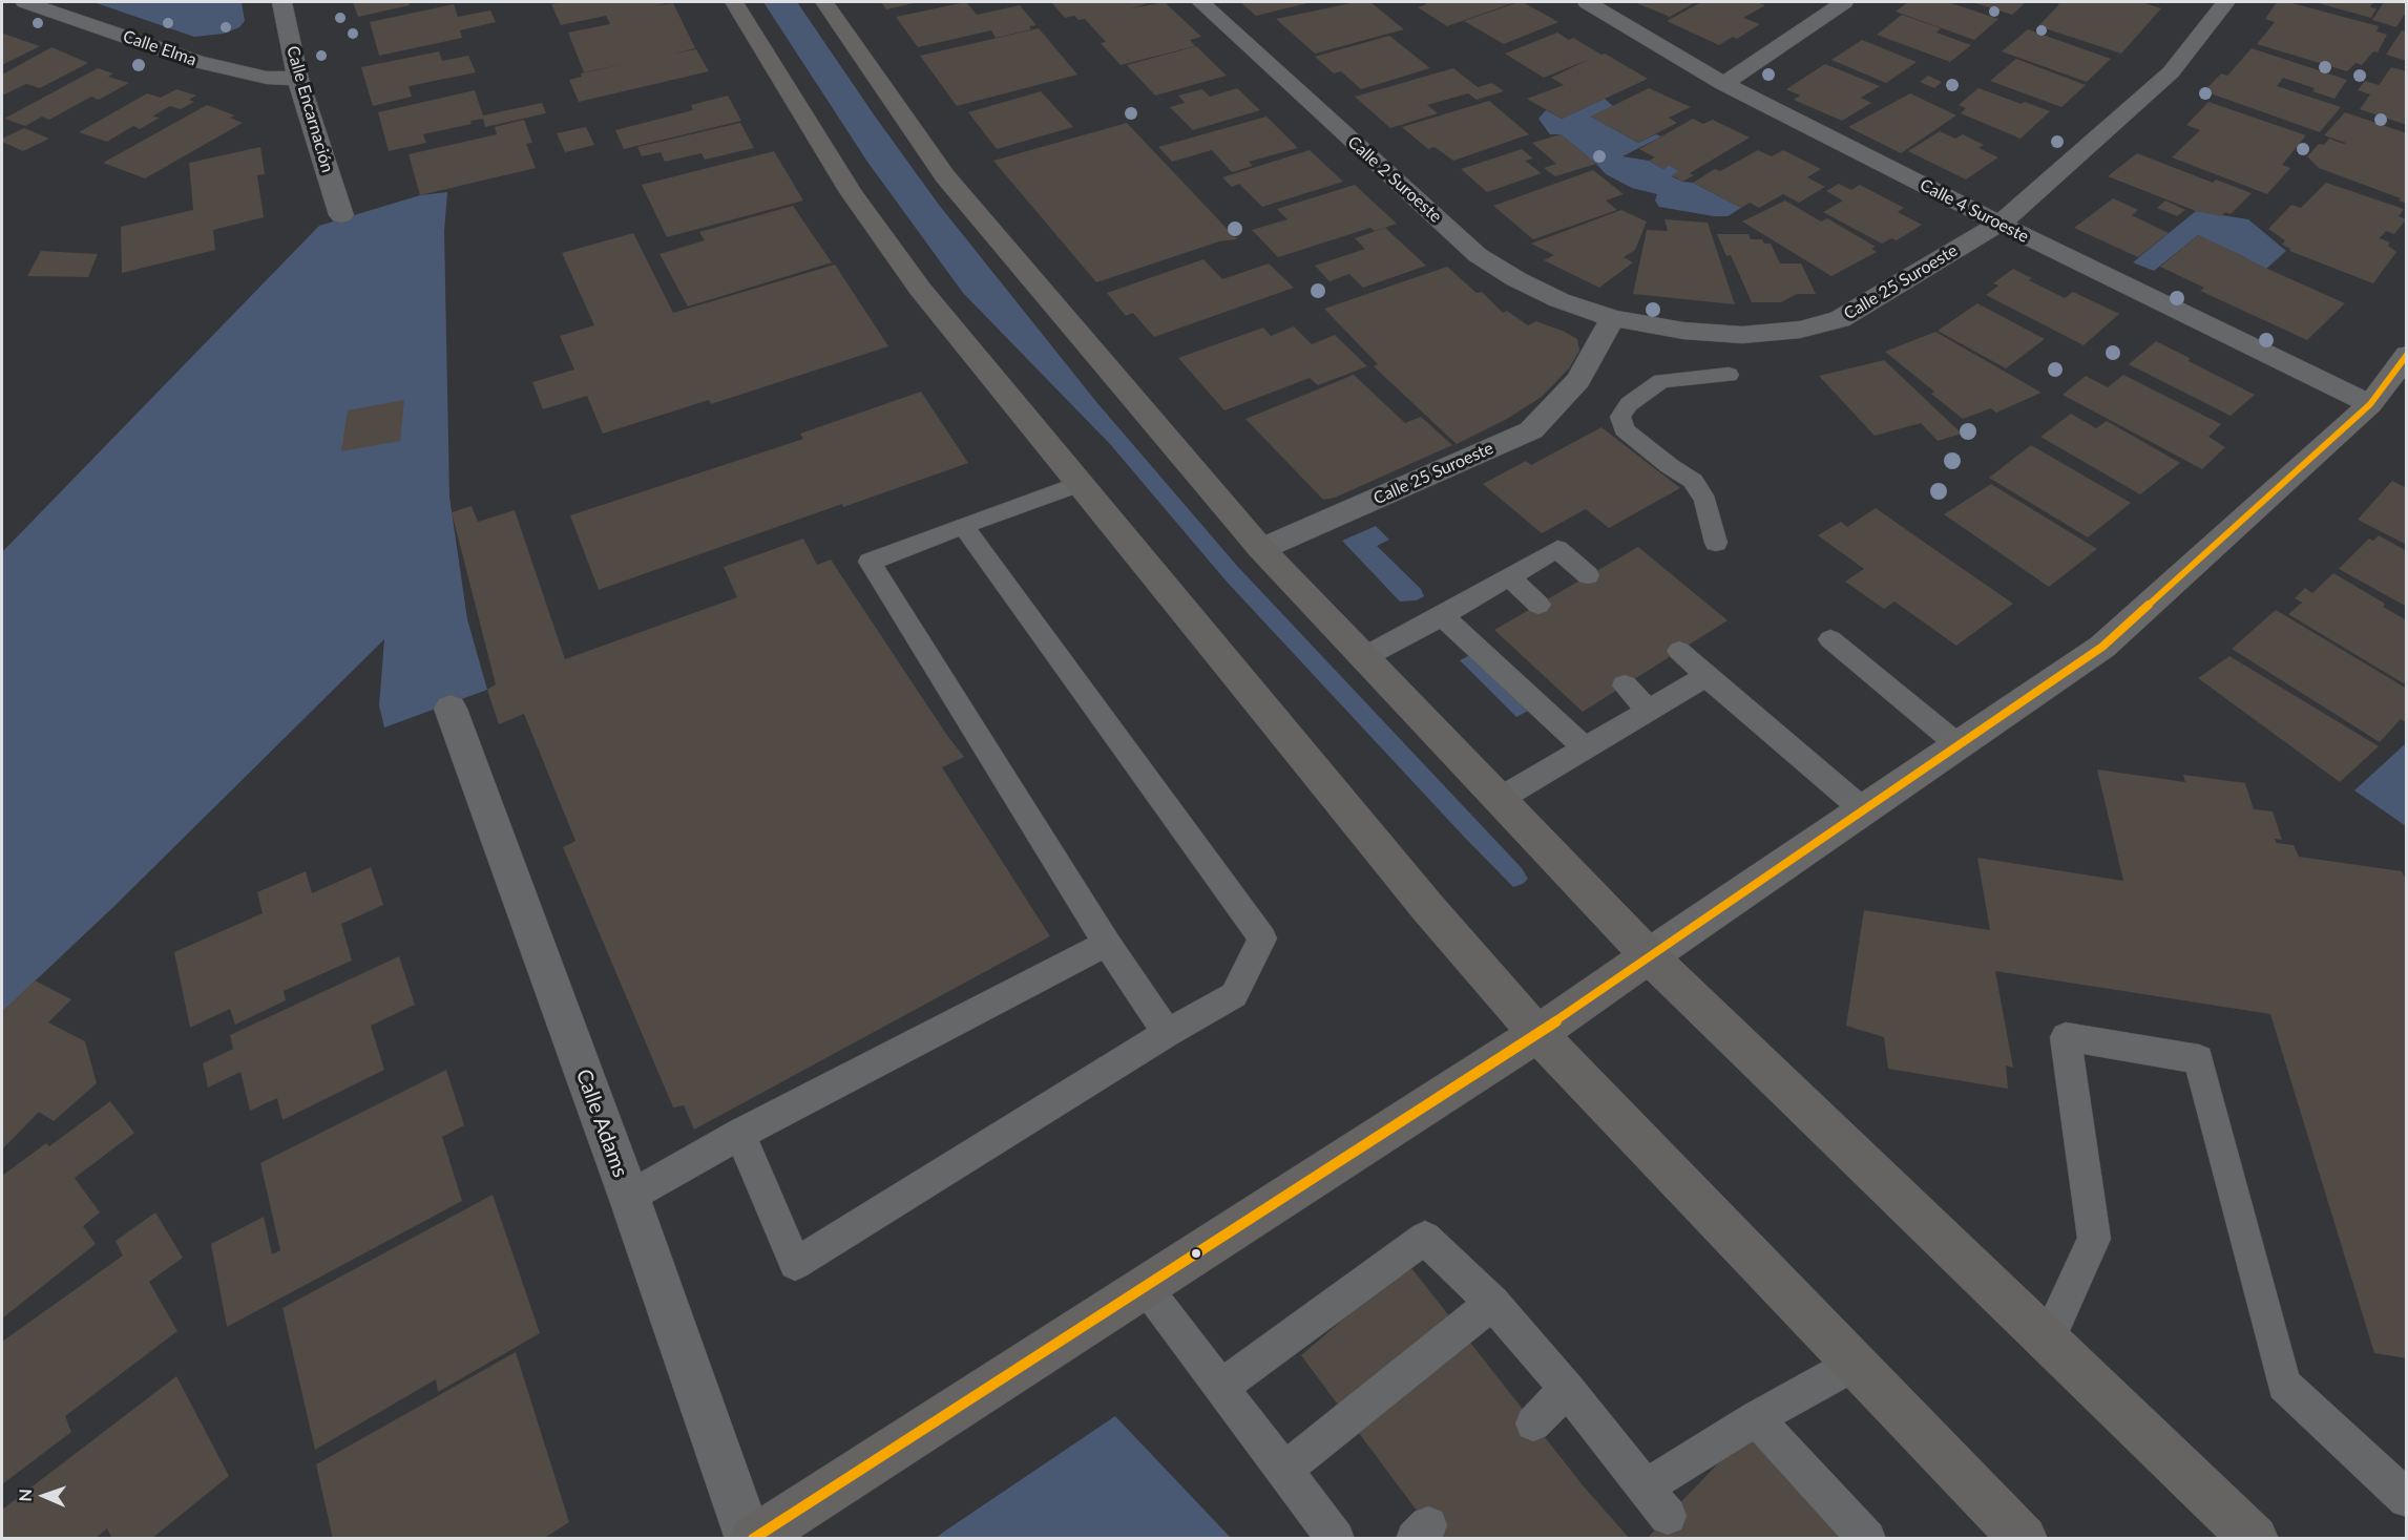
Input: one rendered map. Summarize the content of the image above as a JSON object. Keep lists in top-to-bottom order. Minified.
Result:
{"streets":{"street":["Calle Elma","Calle Encarnación","Calle 2 Suroeste","Calle 4 Suroeste","Calle 25 Suroeste","Calle Adams"]},"crossings":[["Calle Elma","Calle Encarnación"],["Calle 2 Suroeste","Calle 25 Suroeste"],["Calle 4 Suroeste","Calle 25 Suroeste"]],"north":"left"}
